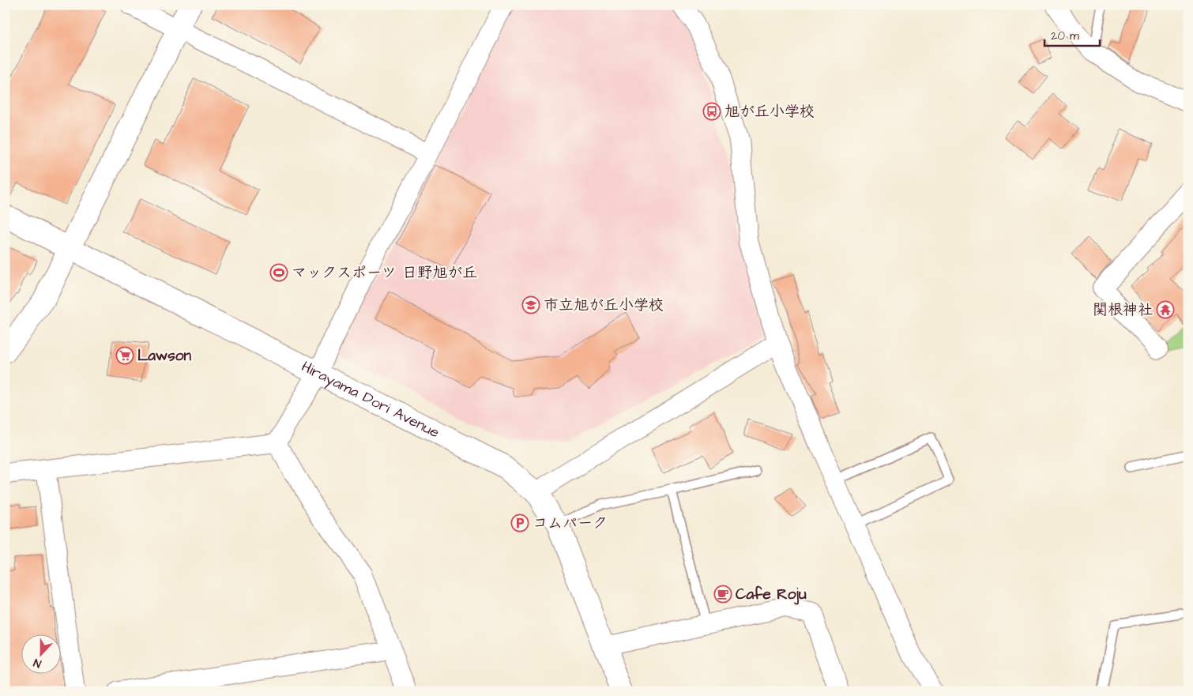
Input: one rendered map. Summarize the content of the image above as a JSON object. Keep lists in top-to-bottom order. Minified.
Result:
{"streets":{"main road":["Hirayama Dori Avenue"]},"places":{"bus stop":["旭が丘小学校"],"sports":["マックスポーツ 日野旭が丘"],"school or university":["市立旭が丘小学校"],"temple":["関根神社"],"supermarket":["Lawson"],"parking":["コムパーク"],"cafe":["Cafe Roju"]},"scale_bar":"20 m","north":"bottom"}
